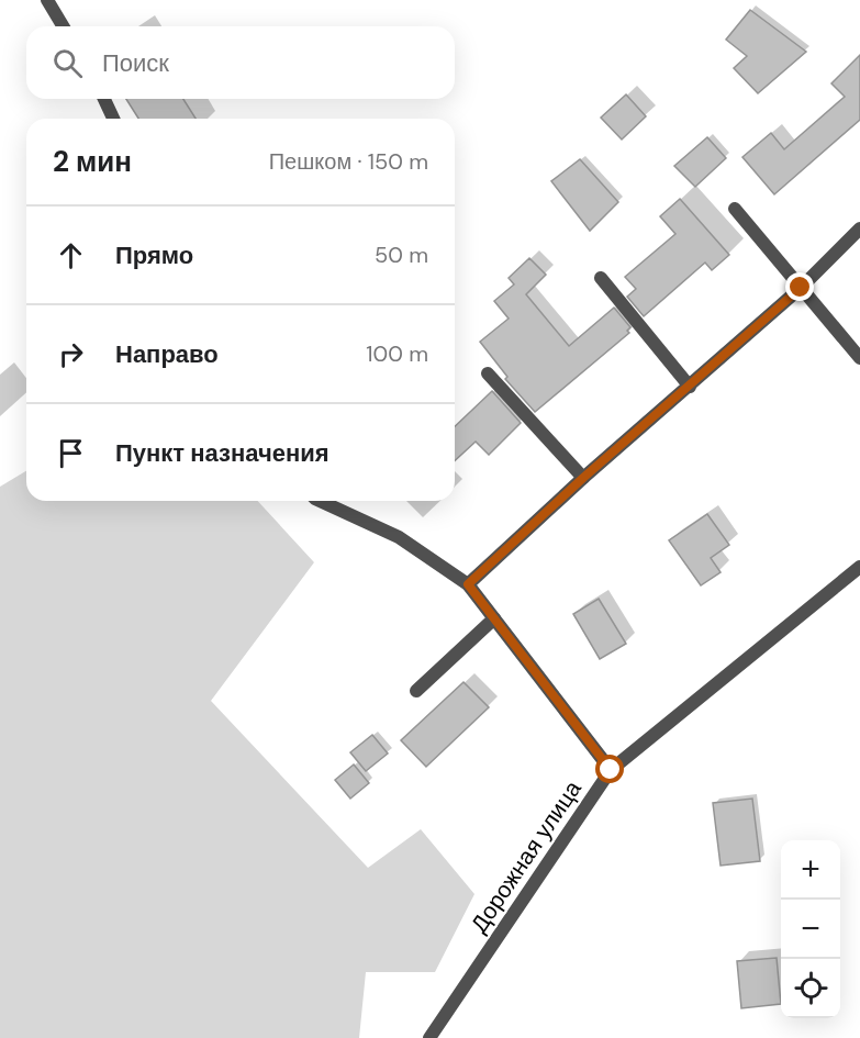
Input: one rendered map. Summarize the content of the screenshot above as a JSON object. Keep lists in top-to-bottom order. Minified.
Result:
{"streets":{"street":["Дорожная улица"]},"page":{"search":"Поиск","heading":["2 мин","Пешком · 150 m"],"list":[["Прямо","50 m"],["Направо","100 m"],"Пункт назначения"],"map_buttons":["+","−"]}}
